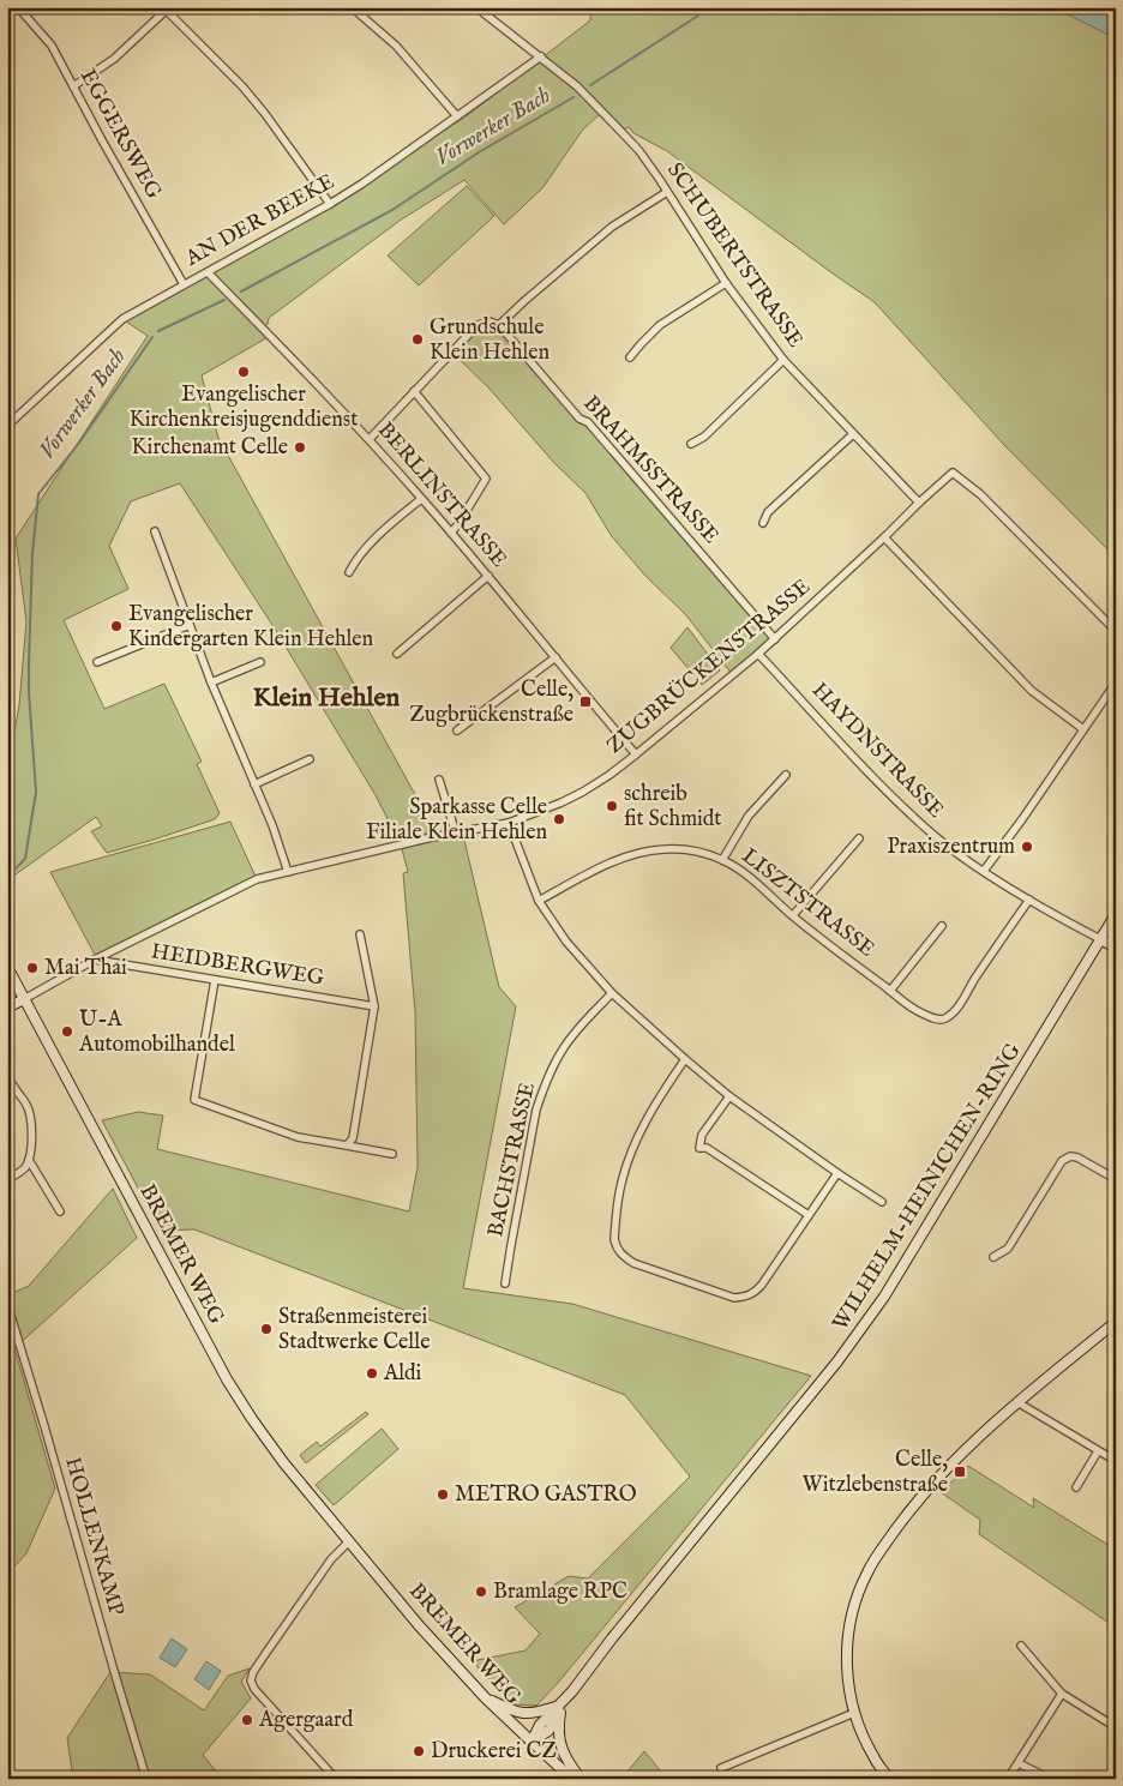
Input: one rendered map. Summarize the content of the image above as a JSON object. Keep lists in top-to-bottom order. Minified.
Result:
{"streets":{"main road":["WILHELM-HEINICHEN-RING","BREMER WEG"],"street":["EGGERSWEG","AN DER BEEKE","SCHUBERTSTRASSE","BRAHMSSTRASSE","BERLINSTRASSE","ZUGBRÜCKENSTRASSE","HAYDNSTRASSE","LISZTSTRASSE","HEIDBERGWEG","BACHSTRASSE","HOLLENKAMP"]},"crossings":[["EGGERSWEG","AN DER BEEKE"],["AN DER BEEKE","SCHUBERTSTRASSE"],["AN DER BEEKE","BERLINSTRASSE"],["SCHUBERTSTRASSE","ZUGBRÜCKENSTRASSE"],["BRAHMSSTRASSE","ZUGBRÜCKENSTRASSE"],["BERLINSTRASSE","ZUGBRÜCKENSTRASSE"],["ZUGBRÜCKENSTRASSE","HAYDNSTRASSE"],["ZUGBRÜCKENSTRASSE","HEIDBERGWEG"],["ZUGBRÜCKENSTRASSE","BREMER WEG"],["HAYDNSTRASSE","LISZTSTRASSE"],["HAYDNSTRASSE","WILHELM-HEINICHEN-RING"],["WILHELM-HEINICHEN-RING","BREMER WEG"]],"districts":["Klein Hehlen"],"water":["Vorwerker Bach"],"places":{"other":["Grundschule Klein Hehlen","Evangelischer Kirchenkreisjugenddienst","Kirchenamt Celle","Evangelischer Kindergarten Klein Hehlen","schreib fit Schmidt","Sparkasse Celle Filiale Klein Hehlen","Praxiszentrum","Mai Thai","U-A Automobilhandel","Straßenmeisterei Stadtwerke Celle","Aldi","METRO GASTRO","Bramlage RPC","Agergaard","Druckerei CZ"],"transit":["Celle, Zugbrückenstraße","Celle, Witzlebenstraße"]}}
